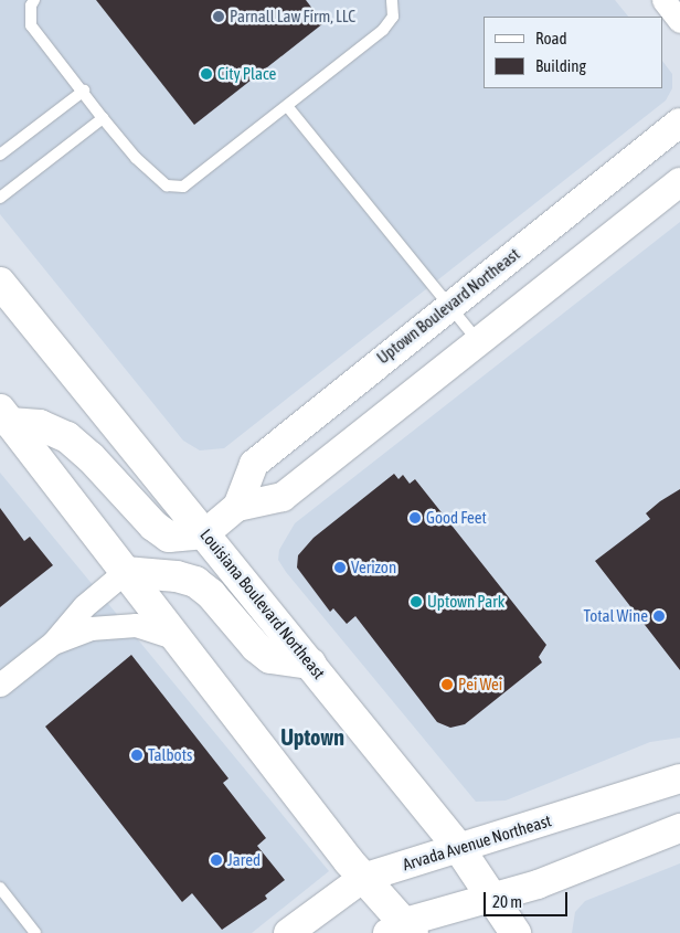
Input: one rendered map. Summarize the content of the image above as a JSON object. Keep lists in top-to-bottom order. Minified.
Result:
{"streets":{"main road":["Louisiana Boulevard Northeast"],"street":["Uptown Boulevard Northeast","Arvada Avenue Northeast"]},"crossings":[["Uptown Boulevard Northeast","Louisiana Boulevard Northeast"],["Louisiana Boulevard Northeast","Arvada Avenue Northeast"]],"districts":["Uptown"],"places":["Parnall Law Firm, LLC","City Place","Good Feet","Verizon","Uptown Park","Total Wine","Pei Wei","Talbots","Jared"],"legend":["Road","Building"],"scale_bar":"20 m"}
